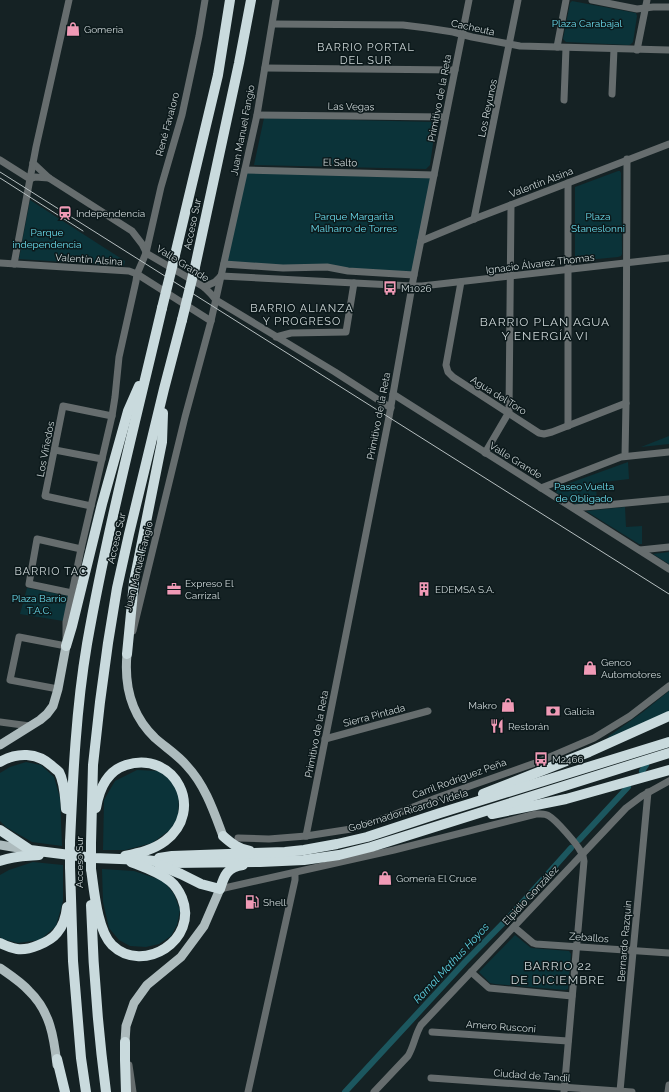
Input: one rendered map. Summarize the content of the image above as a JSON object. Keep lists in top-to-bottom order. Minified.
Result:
{"streets":{"highway":["Acceso Sur","Gobernador Ricardo Videla"],"main road":["Juan Manuel Fangio"],"street":["Cacheuta","Primitivo de la Reta","Las Vegas","Los Reyunos","René Favaloro","El Salto","Valentín Alsina","Valle Grande","Ignacio Álvarez Thomas","Agua del Toro","Los Viñedos","Sierra Pintada","Carril Rodríguez Peña","Elpidio González","Zeballos","Bernardo Razquin","Amero Rusconi","Ciudad de Tandil"]},"crossings":[["Cacheuta","Primitivo de la Reta"],["Cacheuta","Los Reyunos"],["Cacheuta","Juan Manuel Fangio"],["Primitivo de la Reta","Las Vegas"],["Primitivo de la Reta","El Salto"],["Primitivo de la Reta","Valentín Alsina"],["Primitivo de la Reta","Valle Grande"],["Primitivo de la Reta","Ignacio Álvarez Thomas"],["Primitivo de la Reta","Sierra Pintada"],["Primitivo de la Reta","Carril Rodríguez Peña"],["Las Vegas","Juan Manuel Fangio"],["Los Reyunos","Valentín Alsina"],["René Favaloro","Valentín Alsina"],["René Favaloro","Valle Grande"],["René Favaloro","Los Viñedos"],["Juan Manuel Fangio","El Salto"],["Juan Manuel Fangio","Valentín Alsina"],["Juan Manuel Fangio","Valle Grande"],["Ignacio Álvarez Thomas","Agua del Toro"],["Elpidio González","Zeballos"],["Elpidio González","Bernardo Razquin"],["Zeballos","Bernardo Razquin"],["Bernardo Razquin","Ciudad de Tandil"]],"districts":["BARRIO PORTAL DEL SUR","BARRIO ALIANZA Y PROGRESO","BARRIO PLAN AGUA Y ENERGÍA VI","BARRIO TAC","BARRIO 22 DE DICIEMBRE"],"water":["Ramal Mathus Hoyos"],"parks":["Plaza Carabajal","Parque Margarita Malharro de Torres","Plaza Staneslonni","Parque independencia","Paseo Vuelta de Obligado","Plaza Barrio T.A.C."],"places":{"shop":["Gomeria","Genco Automotores","Makro","Gomería El Cruce"],"station":["Independencia"],"bus stop":["M1026","M2466"],"office":["Expreso El Carrizal"],"building":["EDEMSA S.A."],"bank":["Galicia"],"restaurant":["Restorán"],"fuel station":["Shell"]}}
